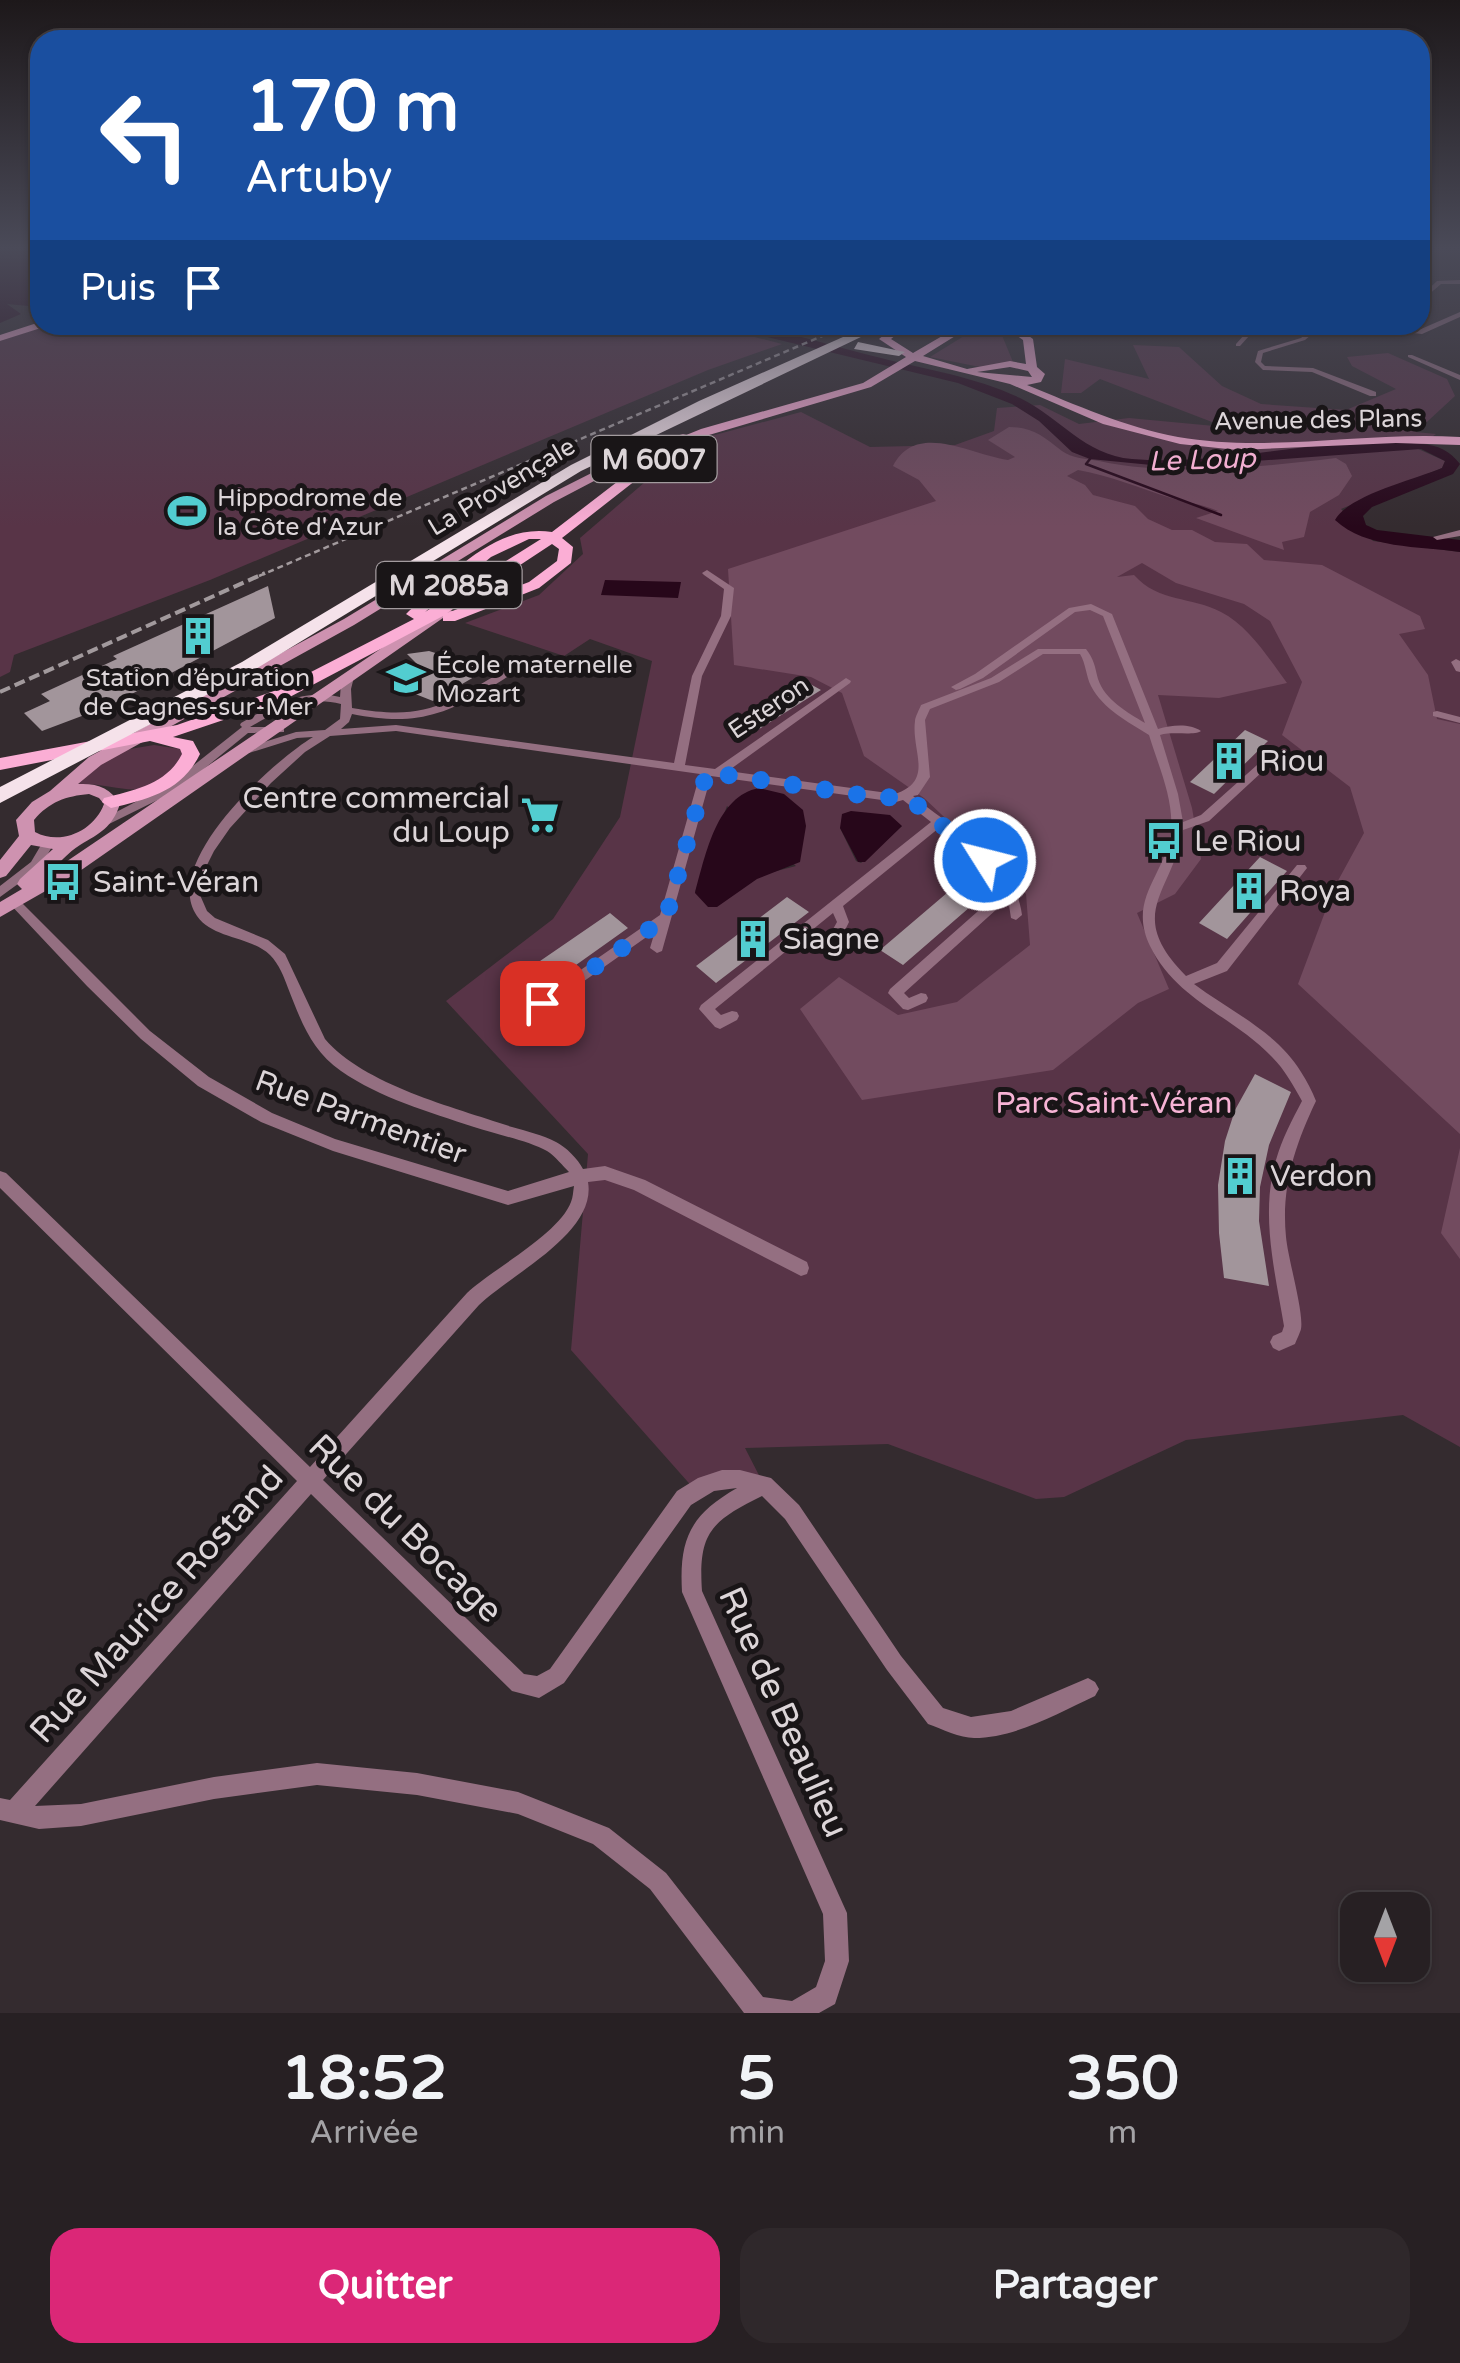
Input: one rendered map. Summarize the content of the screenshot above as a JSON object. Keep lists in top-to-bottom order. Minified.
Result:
{"streets":{"highway":["La Provençale"],"main road":["Avenue des Plans","M 6007","M 2085a"],"street":["Esteron","Rue Parmentier","Rue du Bocage","Rue Maurice Rostand","Rue de Beaulieu"]},"crossings":[["M 6007","M 2085a"],["M 2085a","Rue Parmentier"],["Rue Parmentier","Rue Maurice Rostand"],["Rue du Bocage","Rue Maurice Rostand"],["Rue du Bocage","Rue de Beaulieu"],["Rue Maurice Rostand","Rue de Beaulieu"]],"water":["Le Loup"],"parks":["Parc Saint-Véran"],"places":{"sports":["Hippodrome de la Côte d'Azur"],"building":["Station d’épuration de Cagnes-sur-Mer","Riou","Roya","Siagne","Verdon"],"school or university":["École maternelle Mozart"],"supermarket":["Centre commercial du Loup"],"bus stop":["Le Riou","Saint-Véran"]},"north":"bottom","page":{"turn":["170 m","Artuby"],"then":"Puis","eta":["18:52","Arrivée","5","min","350","m"],"buttons":["Quitter","Partager"]}}
